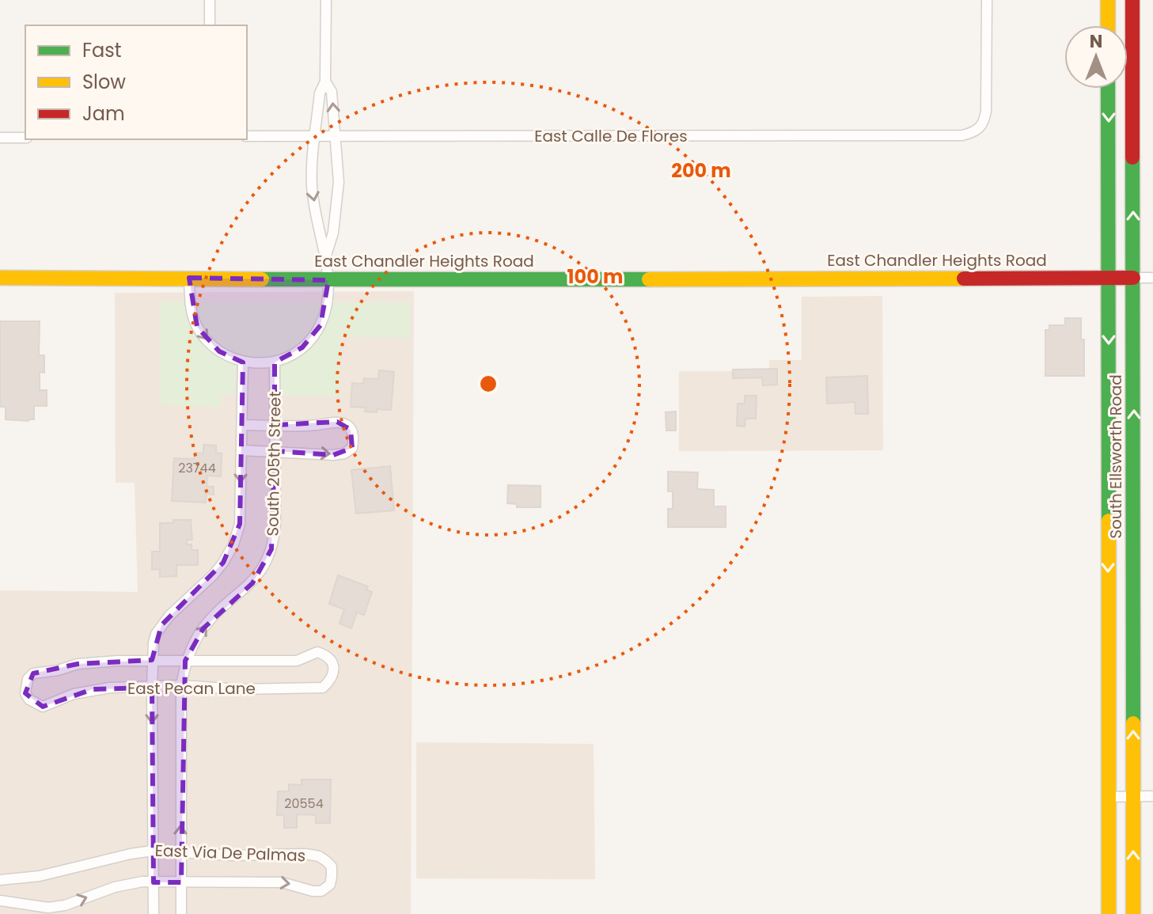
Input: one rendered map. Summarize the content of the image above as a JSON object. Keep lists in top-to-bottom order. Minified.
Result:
{"streets":{"main road":["East Chandler Heights Road","South Ellsworth Road"],"street":["East Calle De Flores","South 205th Street","East Pecan Lane","East Via De Palmas"]},"crossings":[["East Chandler Heights Road","South Ellsworth Road"],["South 205th Street","East Pecan Lane"],["South 205th Street","East Via De Palmas"]],"house_numbers":["23744","20554"],"legend":["Fast","Slow","Jam"],"north":"top","rings":["200 m","100 m"]}
